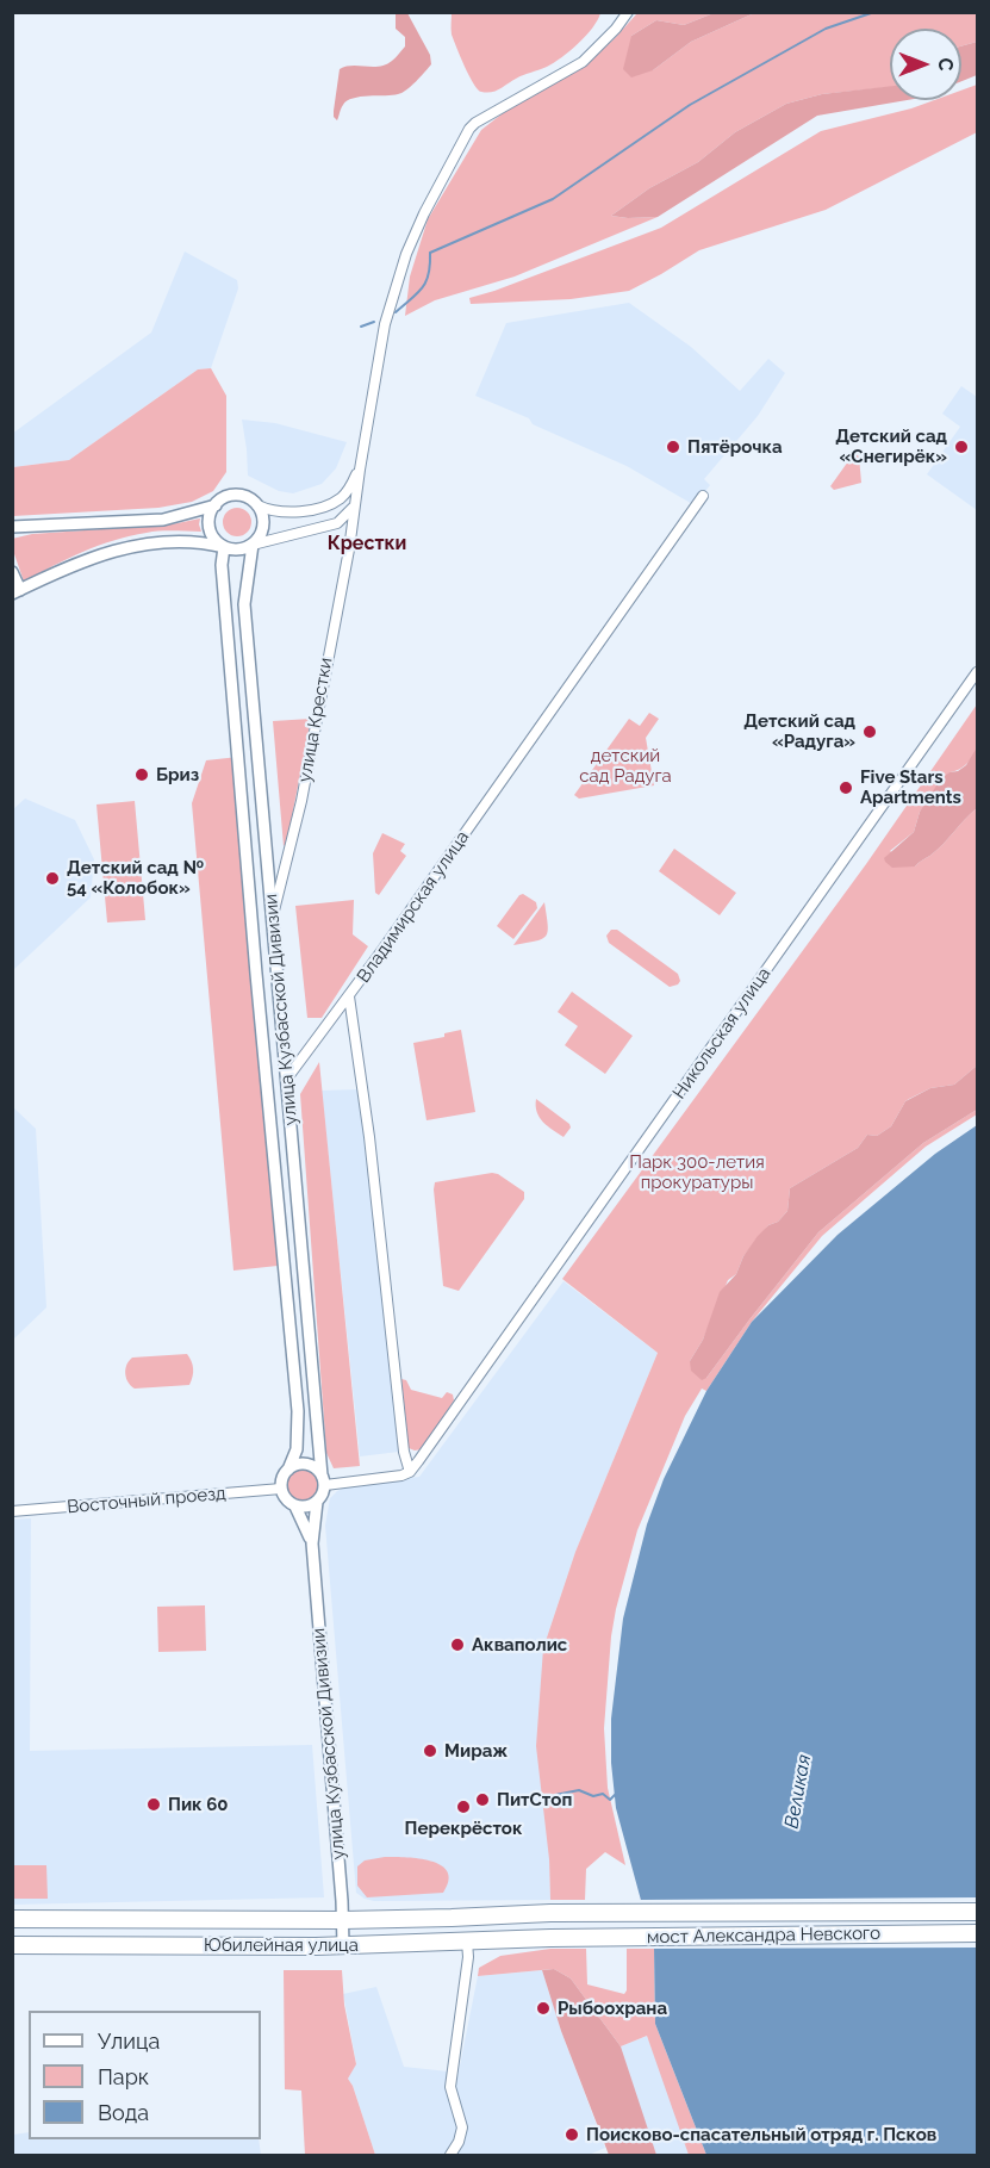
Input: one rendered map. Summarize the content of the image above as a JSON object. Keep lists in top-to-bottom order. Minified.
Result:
{"streets":{"highway":["мост Александра Невского","Юбилейная улица"],"street":["улица Крестки","Владимирская улица","улица Кузбасской Дивизии","Никольская улица","Восточный проезд"]},"crossings":[["улица Крестки","улица Кузбасской Дивизии"],["Владимирская улица","Никольская улица"],["улица Кузбасской Дивизии","Восточный проезд"],["улица Кузбасской Дивизии","Юбилейная улица"],["мост Александра Невского","Юбилейная улица"]],"districts":["Крестки"],"water":["Великая"],"parks":["детский сад Радуга","Парк 300-летия прокуратуры"],"places":["Пятёрочка","Детский сад «Снегирёк»","Детский сад «Радуга»","Бриз","Five Stars Apartments","Детский сад № 54 «Колобок»","Акваполис","Мираж","ПитСтоп","Пик 60","Перекрёсток","Рыбоохрана","Поисково-спасательный отряд г. Псков"],"legend":["Улица","Парк","Вода"],"north":"right"}
